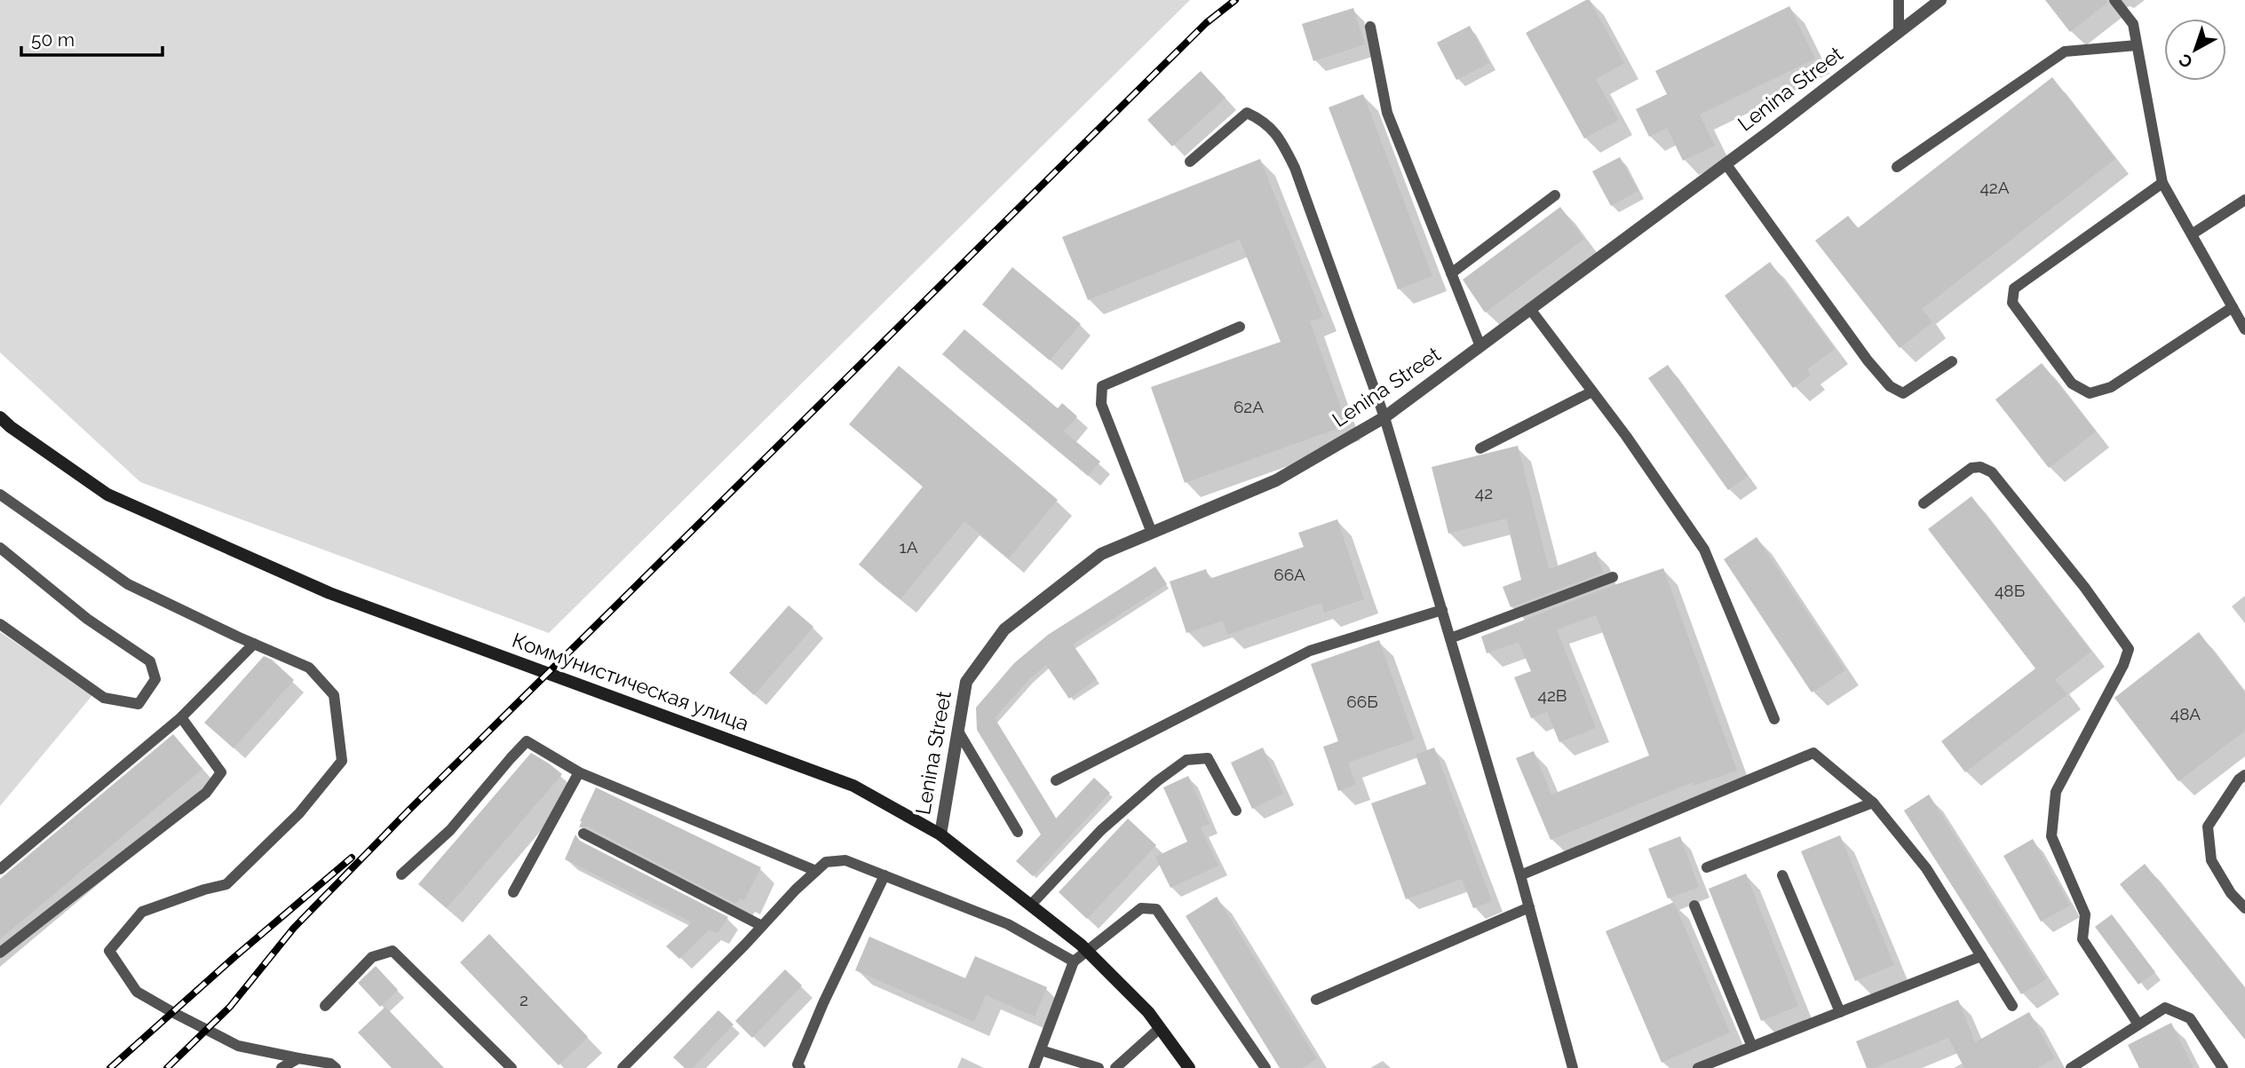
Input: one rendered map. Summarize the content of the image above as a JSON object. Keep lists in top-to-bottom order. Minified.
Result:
{"streets":{"main road":["Коммунистическая улица"],"street":["Lenina Street"]},"crossings":[["Lenina Street","Коммунистическая улица"]],"house_numbers":["42А","62А","42","1А","66А","48Б","42В","66Б","48А","2"],"scale_bar":"50 m","north":"bottom left"}
